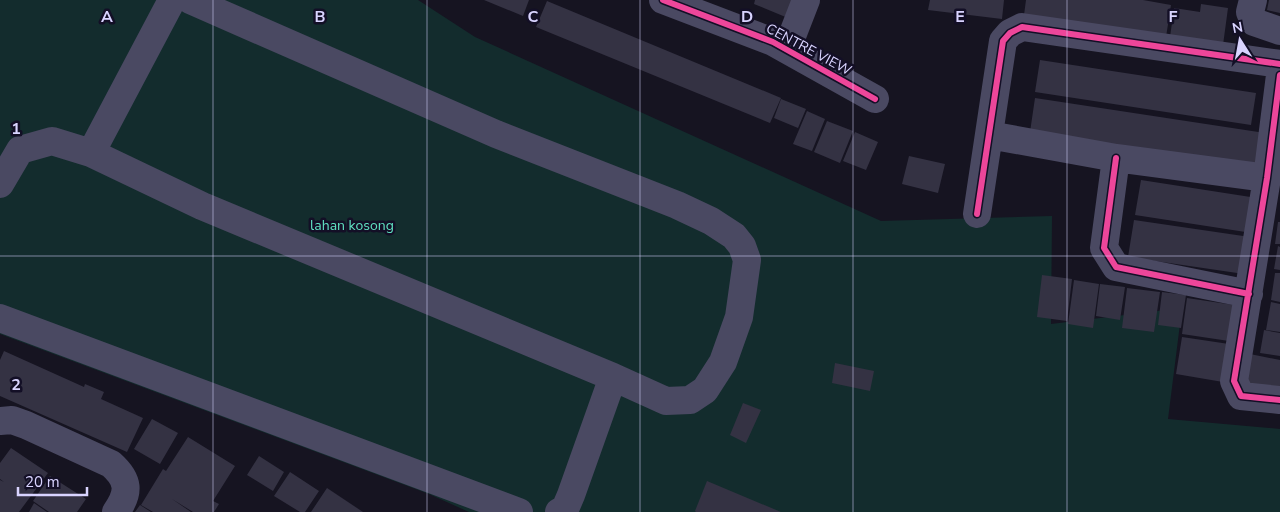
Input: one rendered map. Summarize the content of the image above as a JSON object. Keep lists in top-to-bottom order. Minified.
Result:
{"streets":{"street":["CENTRE VIEW"]},"parks":["lahan kosong"],"scale_bar":"20 m","north":"top","grid":{"columns":["A","B","C","D","E","F"],"rows":["1","2"]}}
